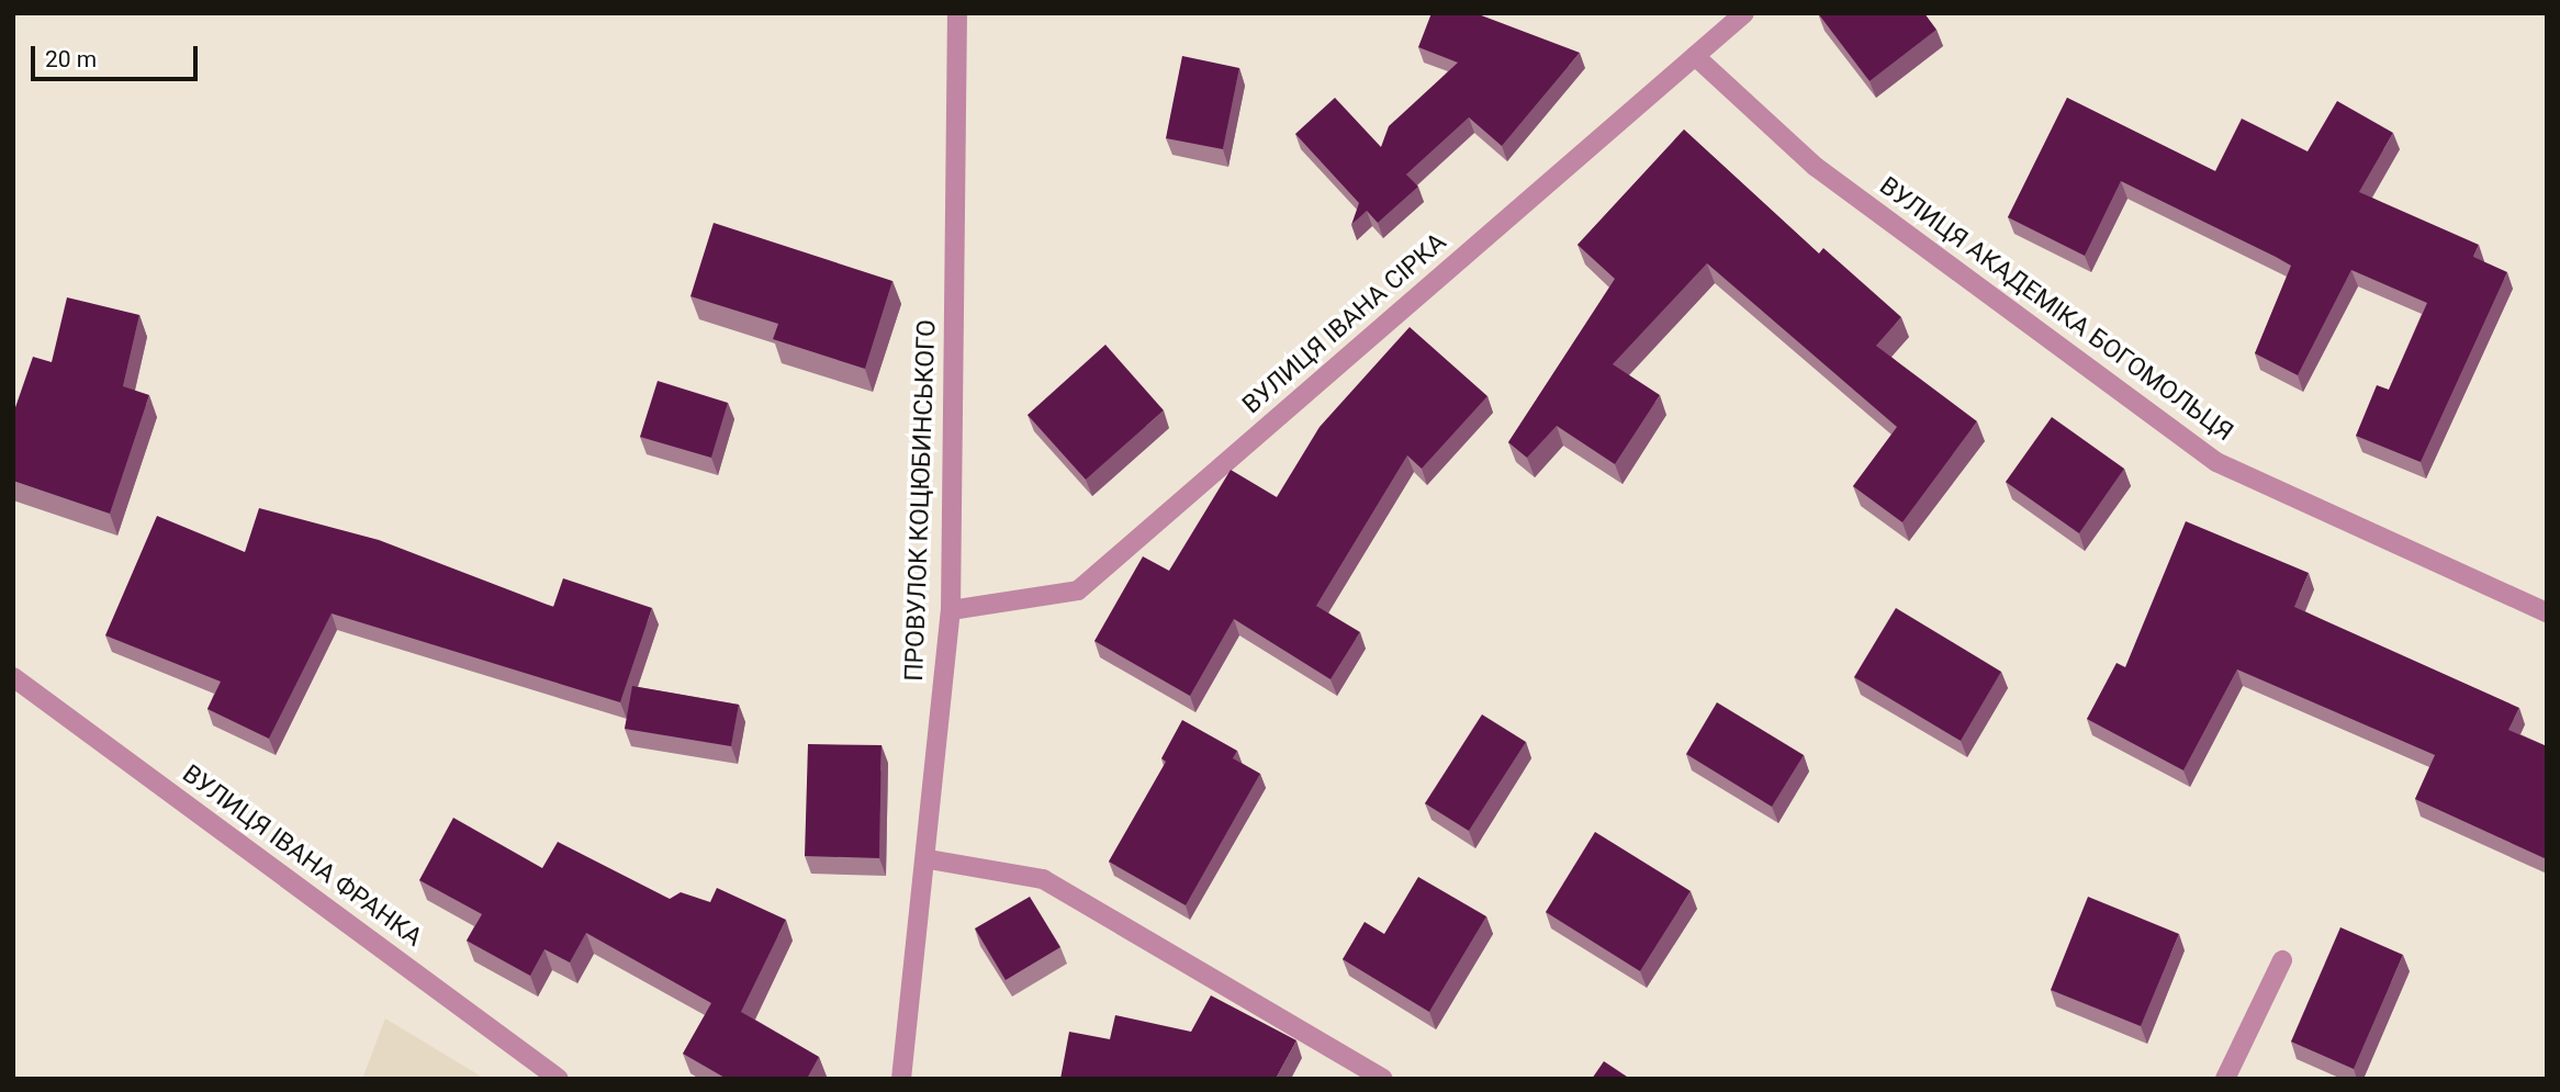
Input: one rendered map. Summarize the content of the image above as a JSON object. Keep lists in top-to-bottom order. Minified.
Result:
{"streets":{"street":["ВУЛИЦЯ АКАДЕМІКА БОГОМОЛЬЦЯ","ВУЛИЦЯ ІВАНА СІРКА","ПРОВУЛОК КОЦЮБИНСЬКОГО","ВУЛИЦЯ ІВАНА ФРАНКА"]},"crossings":[["ВУЛИЦЯ АКАДЕМІКА БОГОМОЛЬЦЯ","ВУЛИЦЯ ІВАНА СІРКА"],["ВУЛИЦЯ ІВАНА СІРКА","ПРОВУЛОК КОЦЮБИНСЬКОГО"]],"scale_bar":"20 m"}
